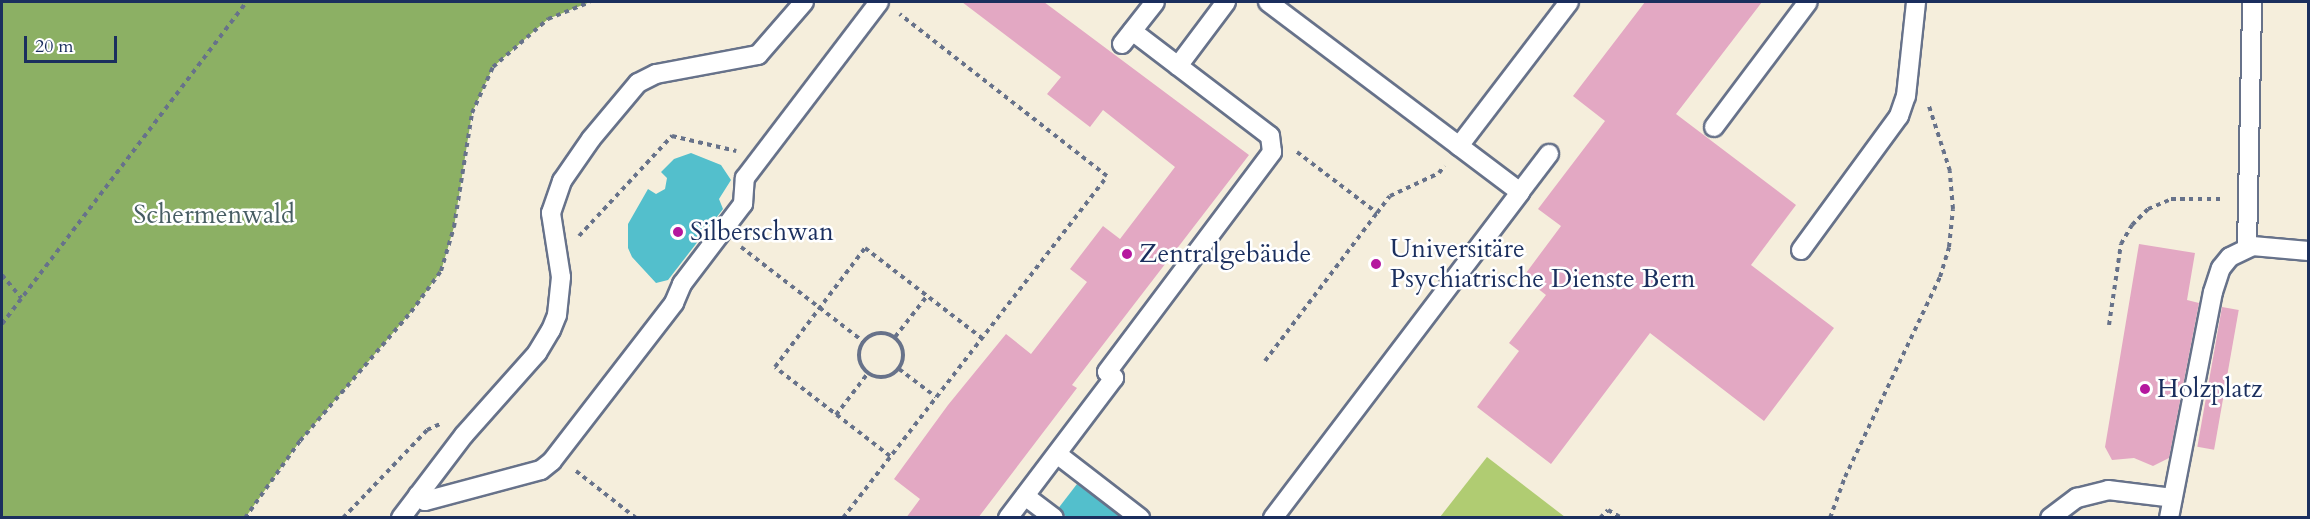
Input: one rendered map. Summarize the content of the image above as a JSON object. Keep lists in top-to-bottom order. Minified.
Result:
{"parks":["Schermenwald"],"places":["Silberschwan","Zentralgebäude","Universitäre Psychiatrische Dienste Bern","Holzplatz"],"scale_bar":"20 m"}
